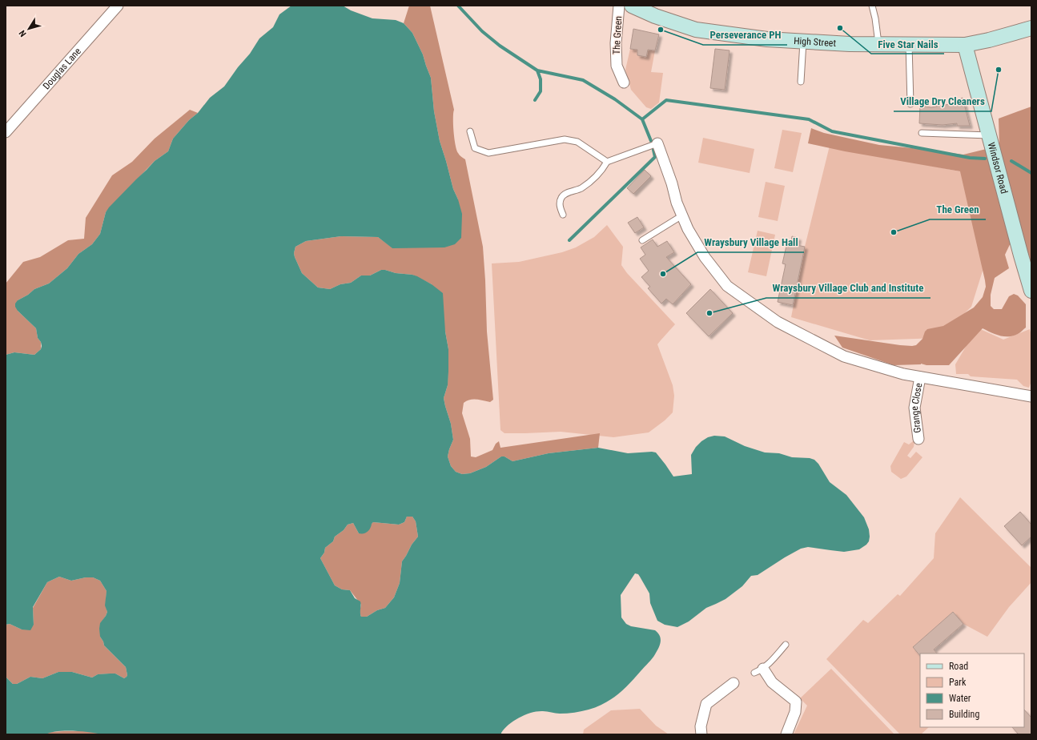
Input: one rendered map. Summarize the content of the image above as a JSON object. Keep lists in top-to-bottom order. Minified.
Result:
{"streets":{"street":["The Green","High Street","Douglas Lane","Windsor Road","Grange Close"]},"crossings":[["High Street","Windsor Road"]],"places":["Five Star Nails","Perseverance PH","Village Dry Cleaners","The Green","Wraysbury Village Hall","Wraysbury Village Club and Institute"],"legend":["Road","Park","Water","Building"],"north":"bottom left"}
